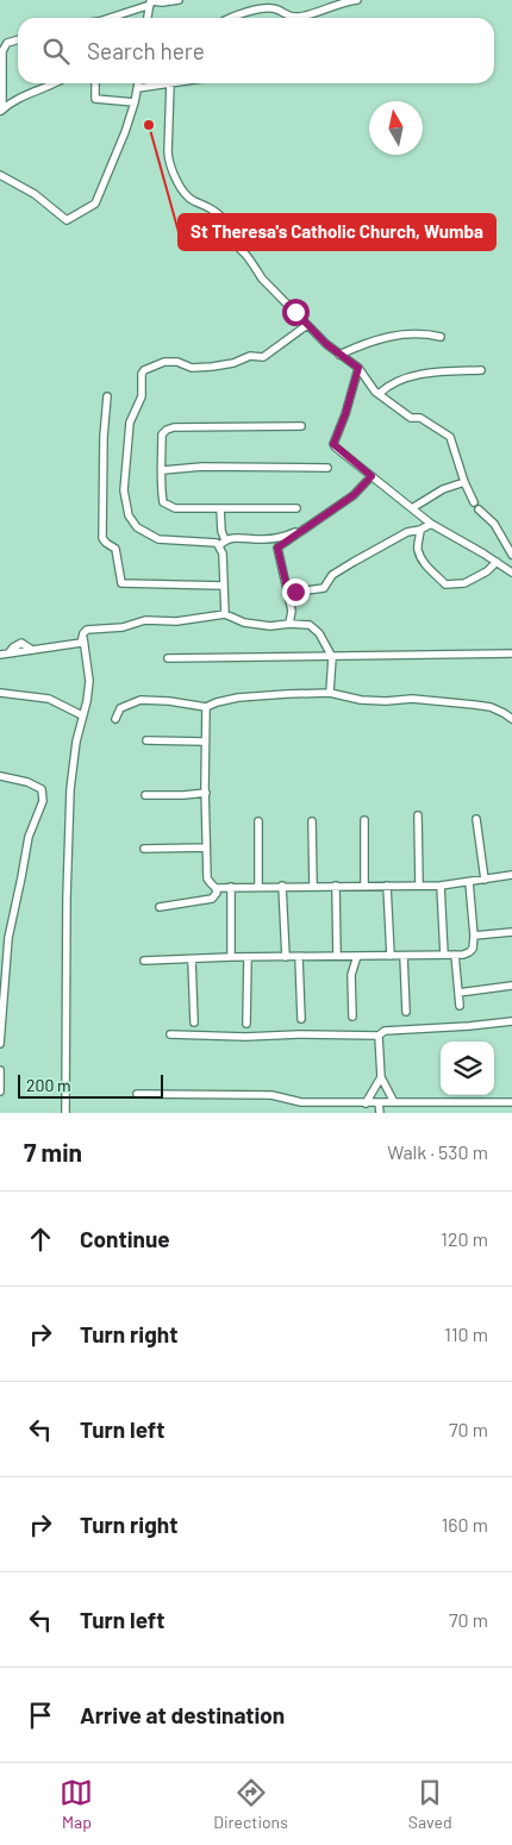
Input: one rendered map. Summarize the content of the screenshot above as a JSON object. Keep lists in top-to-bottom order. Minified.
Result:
{"places":["St Theresa's Catholic Church, Wumba"],"scale_bar":"200 m","north":"top","page":{"search":"Search here","scale":"200 m","heading":["7 min","Walk · 530 m"],"list":[["Continue","120 m"],["Turn right","110 m"],["Turn left","70 m"],["Turn right","160 m"],["Turn left","70 m"],"Arrive at destination"],"nav":["Map","Directions","Saved"]}}
